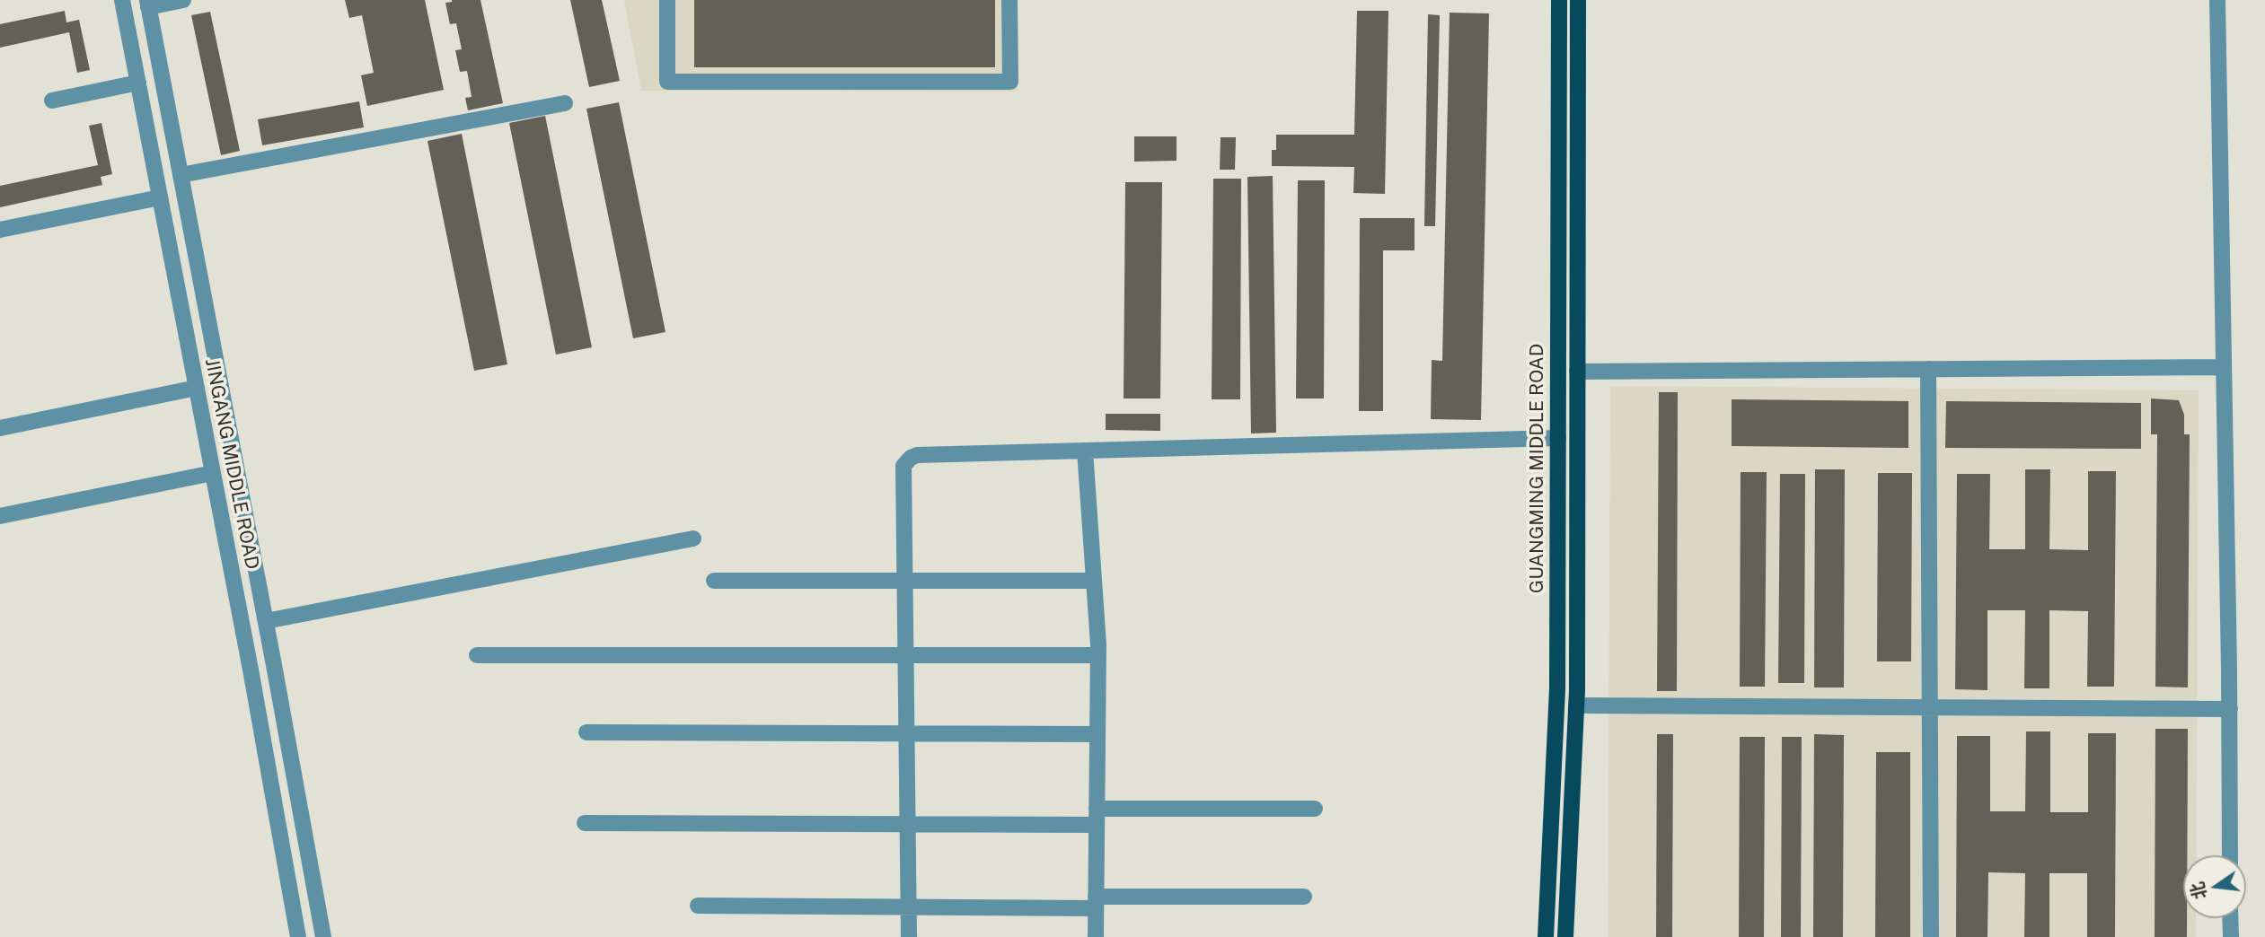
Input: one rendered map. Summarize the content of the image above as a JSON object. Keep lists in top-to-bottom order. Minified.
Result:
{"streets":{"main road":["GUANGMING MIDDLE ROAD"],"street":["JINGANG MIDDLE ROAD"]},"north":"left"}
